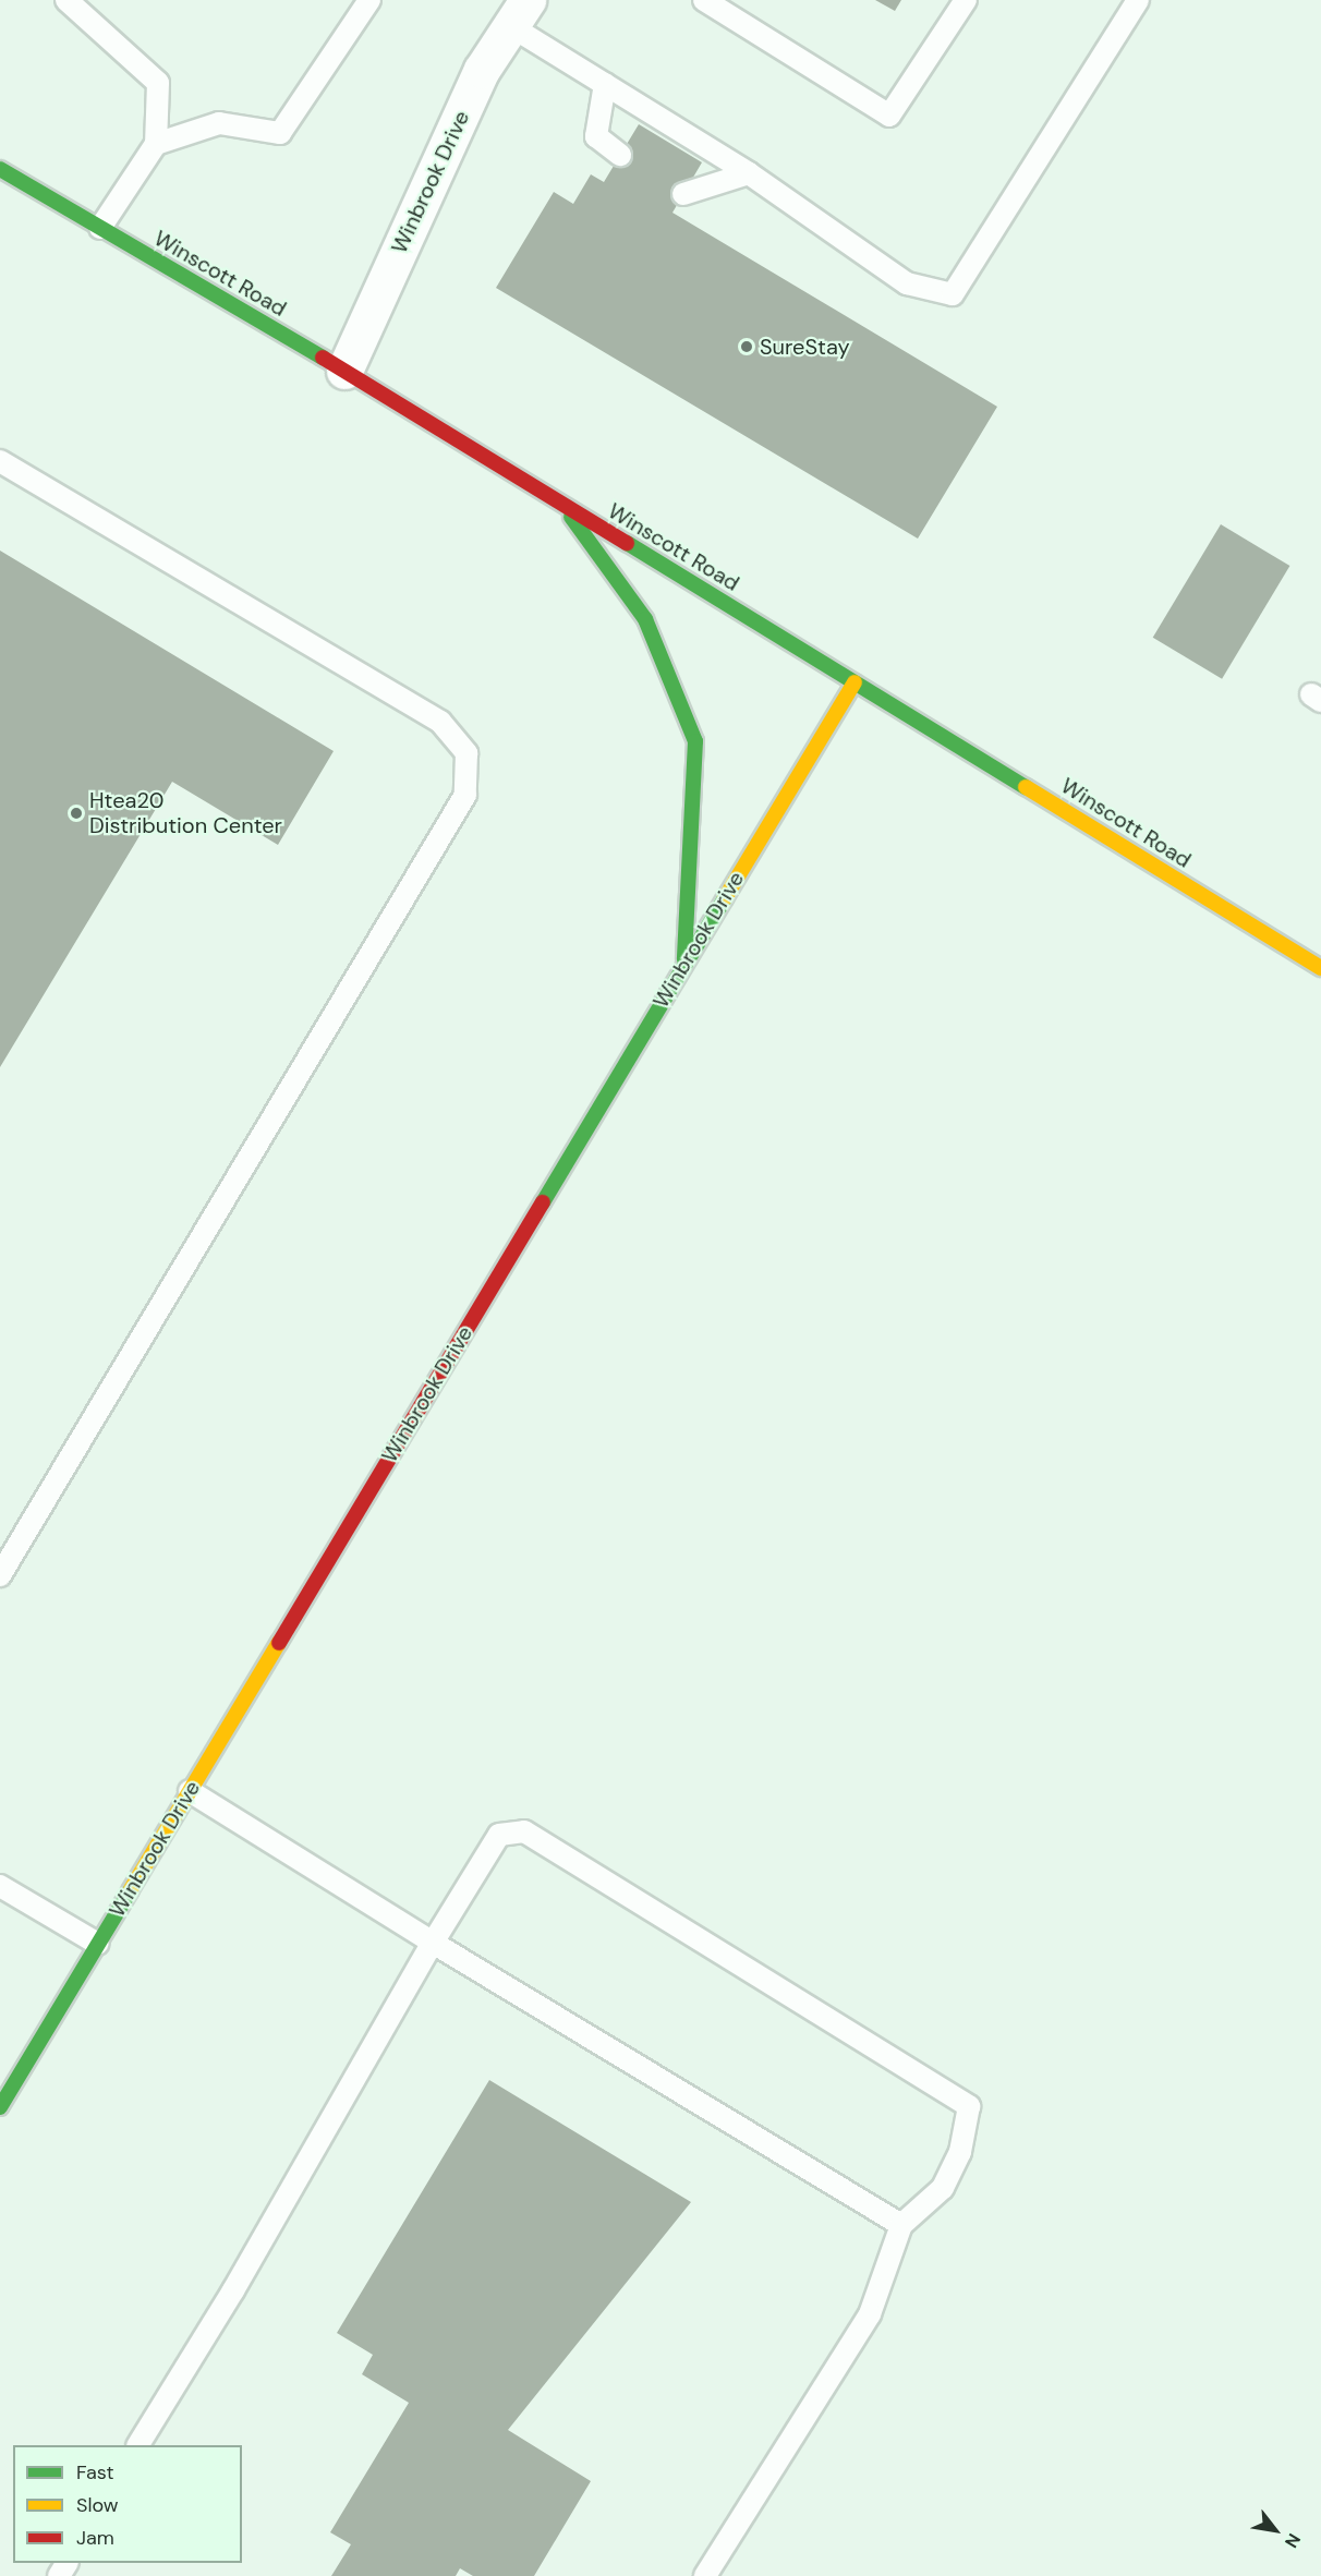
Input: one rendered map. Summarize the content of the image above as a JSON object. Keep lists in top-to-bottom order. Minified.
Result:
{"streets":{"main road":["Winbrook Drive","Winscott Road"]},"crossings":[["Winbrook Drive","Winscott Road"]],"places":["SureStay","Htea20 Distribution Center"],"legend":["Fast","Slow","Jam"],"north":"bottom right"}
